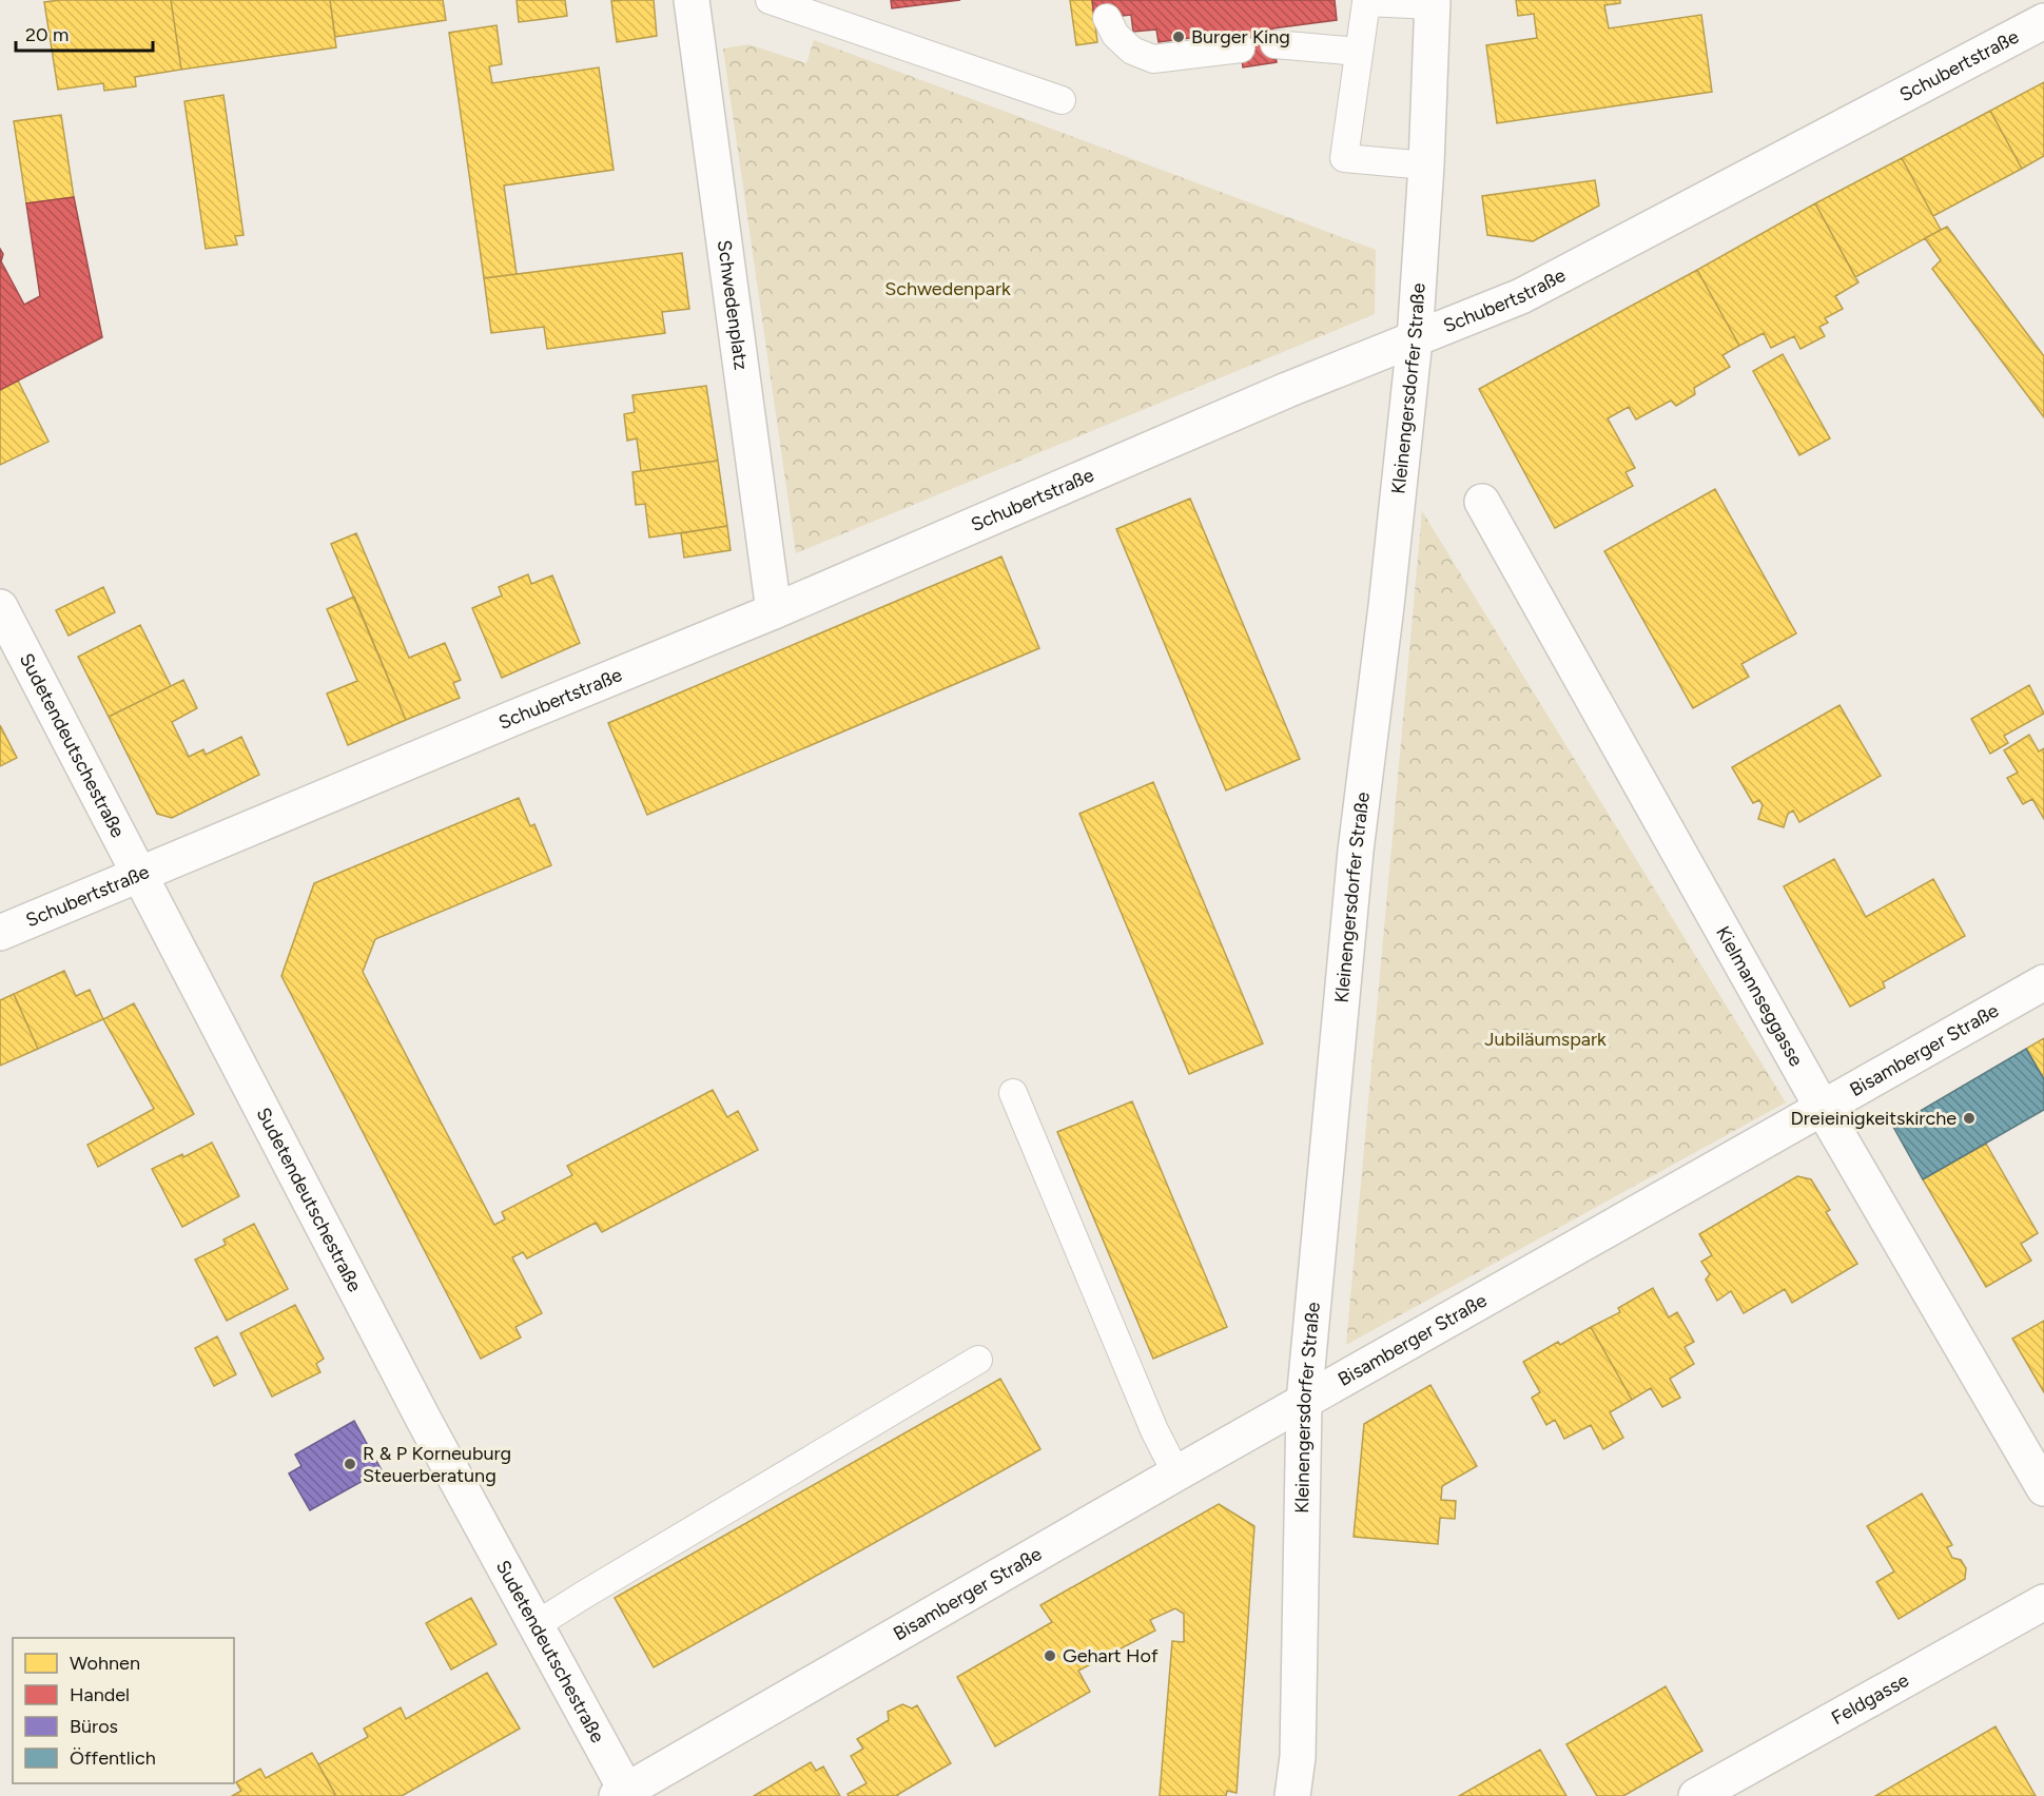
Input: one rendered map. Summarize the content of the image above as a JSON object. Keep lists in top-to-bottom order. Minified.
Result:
{"streets":{"street":["Schubertstraße","Schwedenplatz","Kleinengersdorfer Straße","Sudetendeutschestraße","Kielmannseggasse","Bisamberger Straße","Feldgasse"]},"crossings":[["Schubertstraße","Schwedenplatz"],["Schubertstraße","Kleinengersdorfer Straße"],["Schubertstraße","Sudetendeutschestraße"],["Kleinengersdorfer Straße","Bisamberger Straße"],["Sudetendeutschestraße","Bisamberger Straße"],["Kielmannseggasse","Bisamberger Straße"]],"parks":["Schwedenpark","Jubiläumspark"],"places":["Burger King","Dreieinigkeitskirche","R & P Korneuburg Steuerberatung","Gehart Hof"],"legend":["Wohnen","Handel","Büros","Öffentlich"],"scale_bar":"20 m"}
